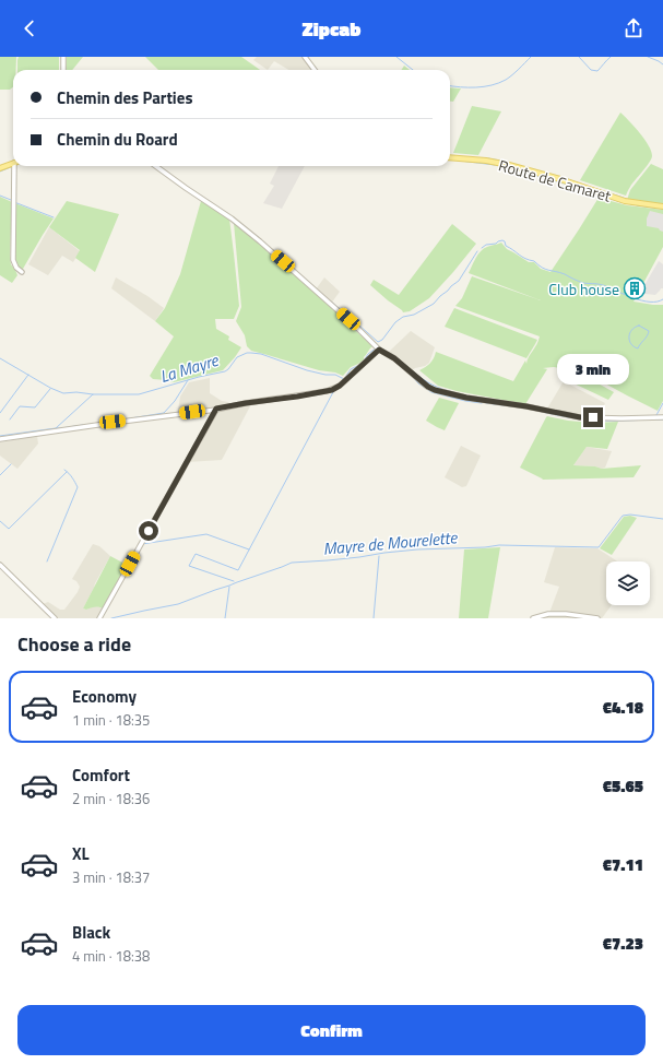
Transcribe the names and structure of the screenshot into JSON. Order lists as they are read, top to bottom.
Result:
{
  "streets": {
    "main road": ["Route de Camaret"]
  },
  "water": ["La Mayre", "Mayre de Mourelette"],
  "places": {
    "building": ["Club house"]
  },
  "page": {
    "header": "Zipcab",
    "banner": ["Chemin des Parties", "Chemin du Roard"],
    "bubble": "3 min",
    "heading": "Choose a ride",
    "list": [
      {
        "name": "Economy",
        "note": "1 min · 18:35",
        "value": "€4.18"
      },
      {
        "name": "Comfort",
        "note": "2 min · 18:36",
        "value": "€5.65"
      },
      {
        "name": "XL",
        "note": "3 min · 18:37",
        "value": "€7.11"
      },
      {
        "name": "Black",
        "note": "4 min · 18:38",
        "value": "€7.23"
      }
    ],
    "buttons": "Confirm"
  }
}
